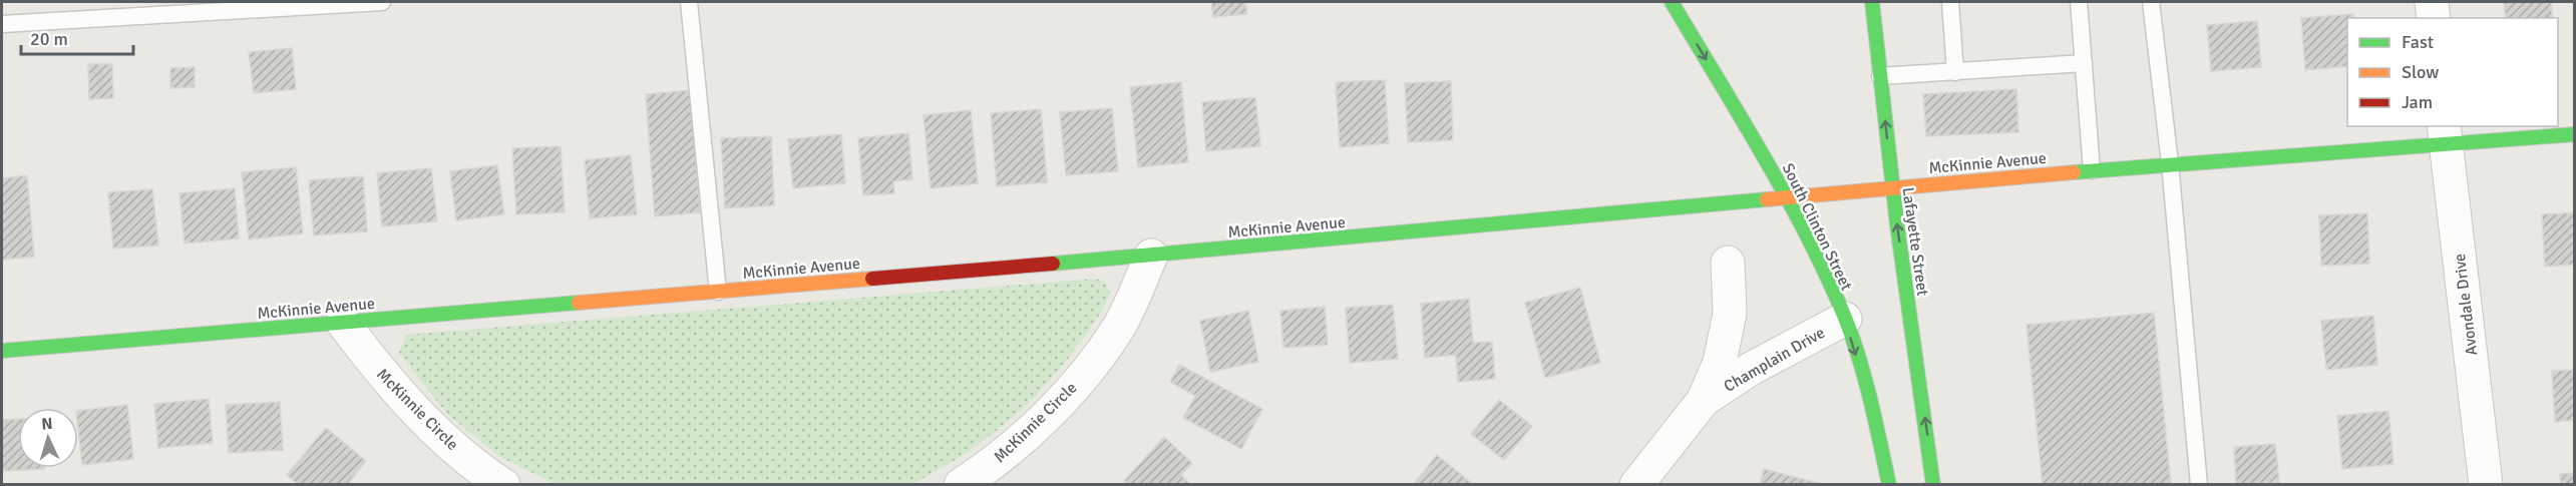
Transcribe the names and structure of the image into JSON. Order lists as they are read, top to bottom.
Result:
{
  "streets": {
    "main road": ["McKinnie Avenue", "South Clinton Street", "Lafayette Street"],
    "street": ["Avondale Drive", "Champlain Drive", "McKinnie Circle"]
  },
  "crossings": [
    ["McKinnie Avenue", "South Clinton Street"],
    ["McKinnie Avenue", "Lafayette Street"],
    ["McKinnie Avenue", "Avondale Drive"],
    ["McKinnie Avenue", "McKinnie Circle"],
    ["South Clinton Street", "Champlain Drive"]
  ],
  "one_way": ["South Clinton Street", "Lafayette Street"],
  "legend": ["Fast", "Slow", "Jam"],
  "scale_bar": "20 m",
  "north": "top"
}
